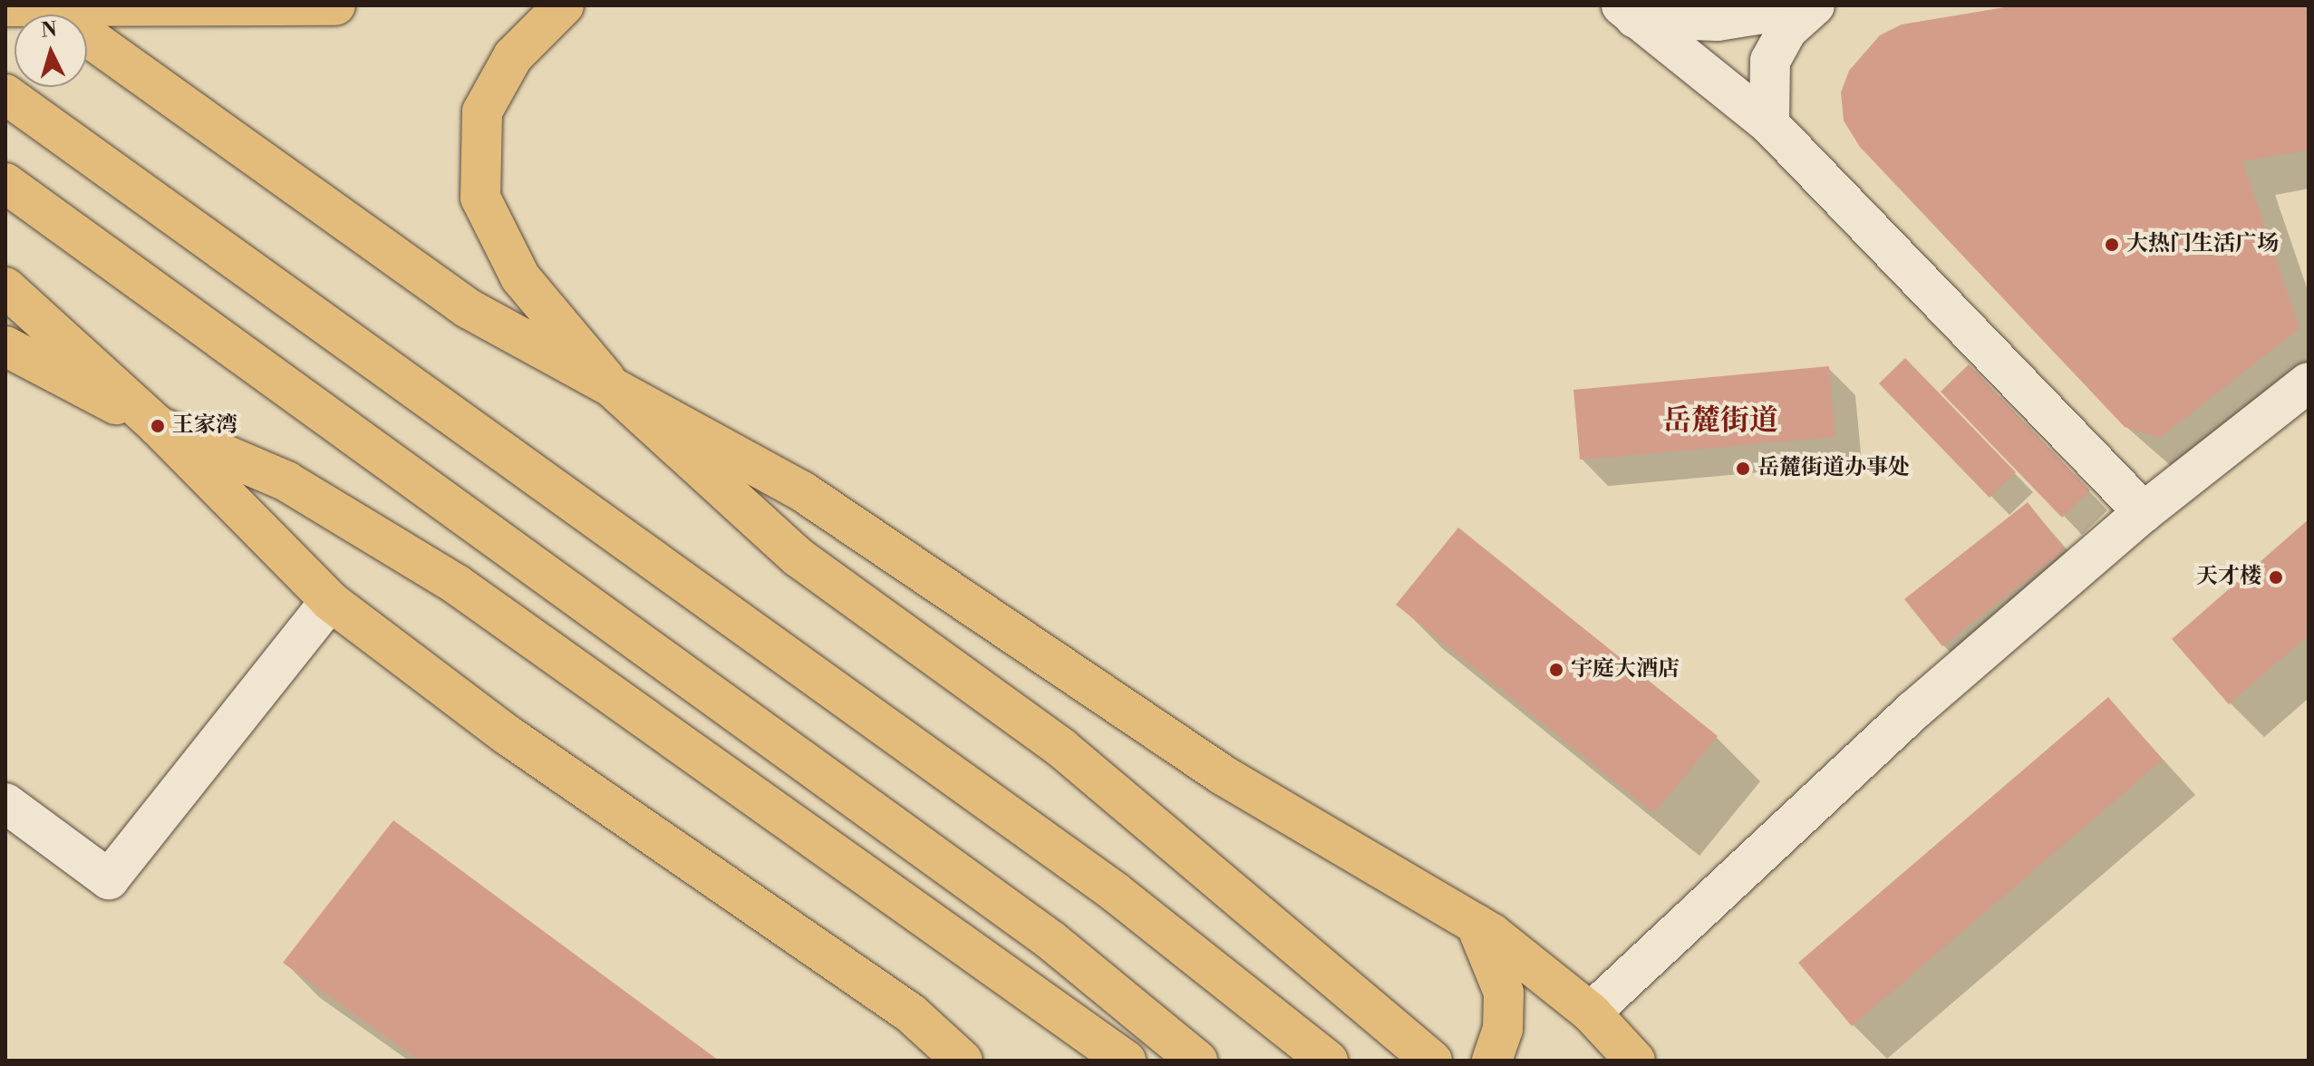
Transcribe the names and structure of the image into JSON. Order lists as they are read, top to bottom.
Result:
{
  "districts": ["岳麓街道"],
  "places": [
    "大热门生活广场",
    "王家湾",
    "岳麓街道办事处",
    "天才楼",
    "宇庭大酒店"
  ],
  "north": "top"
}
